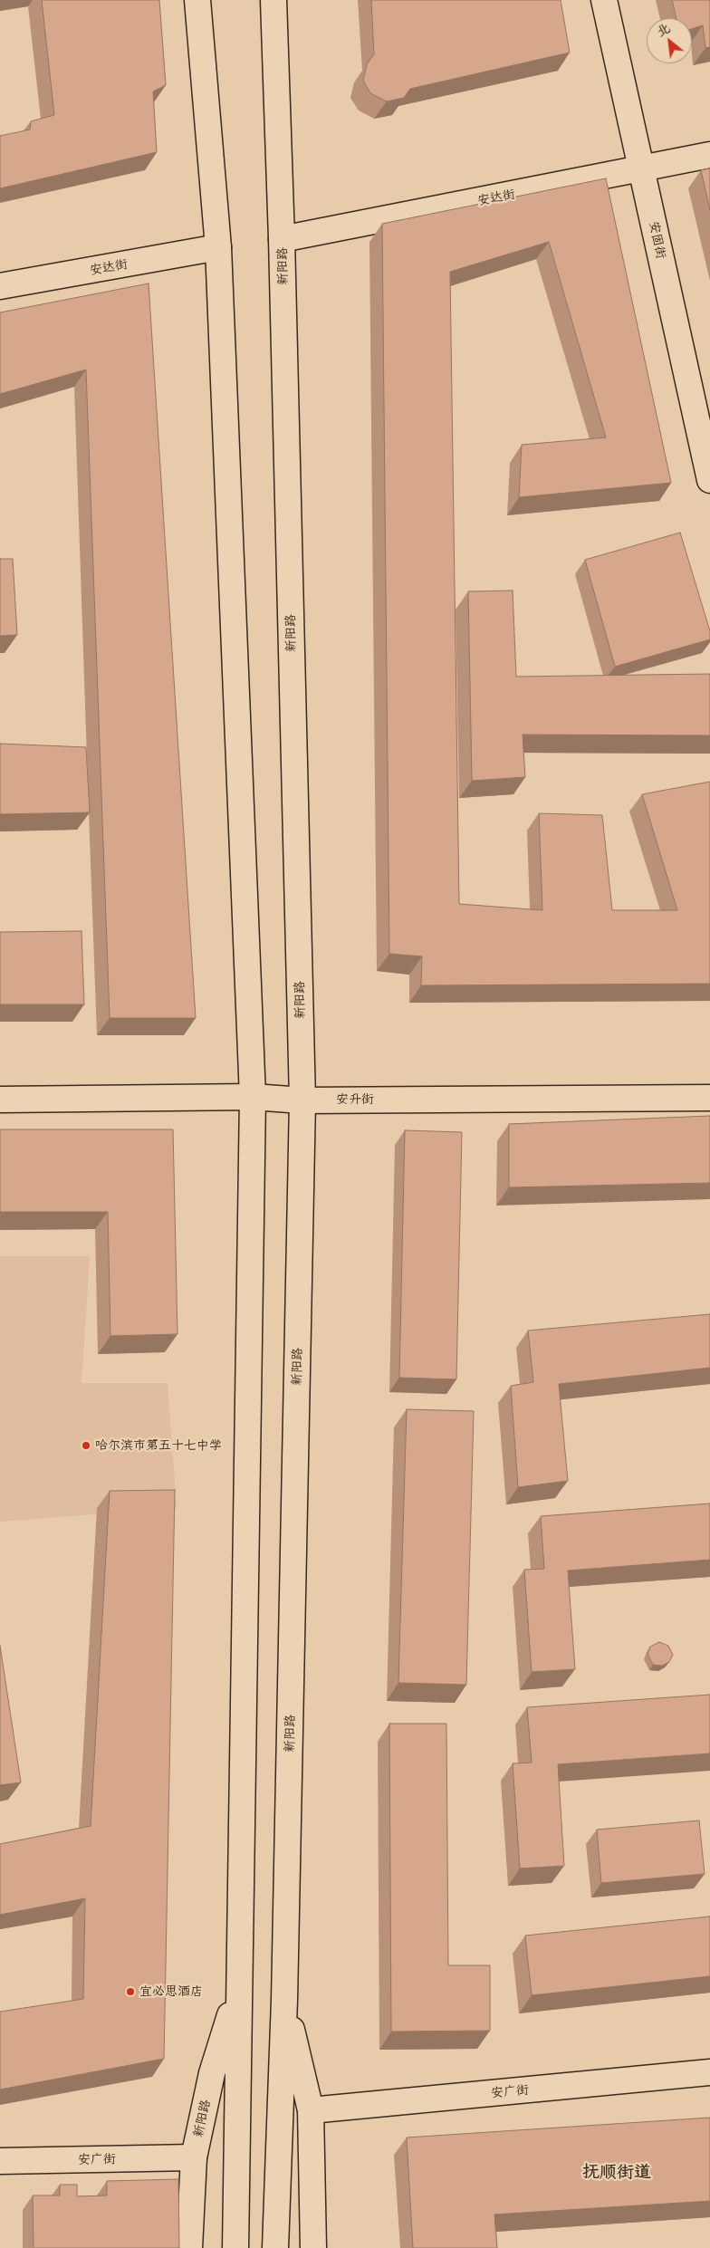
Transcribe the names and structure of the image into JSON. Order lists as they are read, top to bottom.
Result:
{
  "streets": {
    "main road": [
      "安达街",
      "安固街",
      "新阳路",
      "安升街",
      "安广街"
    ]
  },
  "crossings": [
    ["安达街", "安固街"],
    ["安达街", "新阳路"],
    ["新阳路", "安升街"],
    ["新阳路", "安广街"]
  ],
  "districts": ["抚顺街道"],
  "places": ["哈尔滨市第五十七中学", "宜必思酒店"],
  "north": "top left"
}
